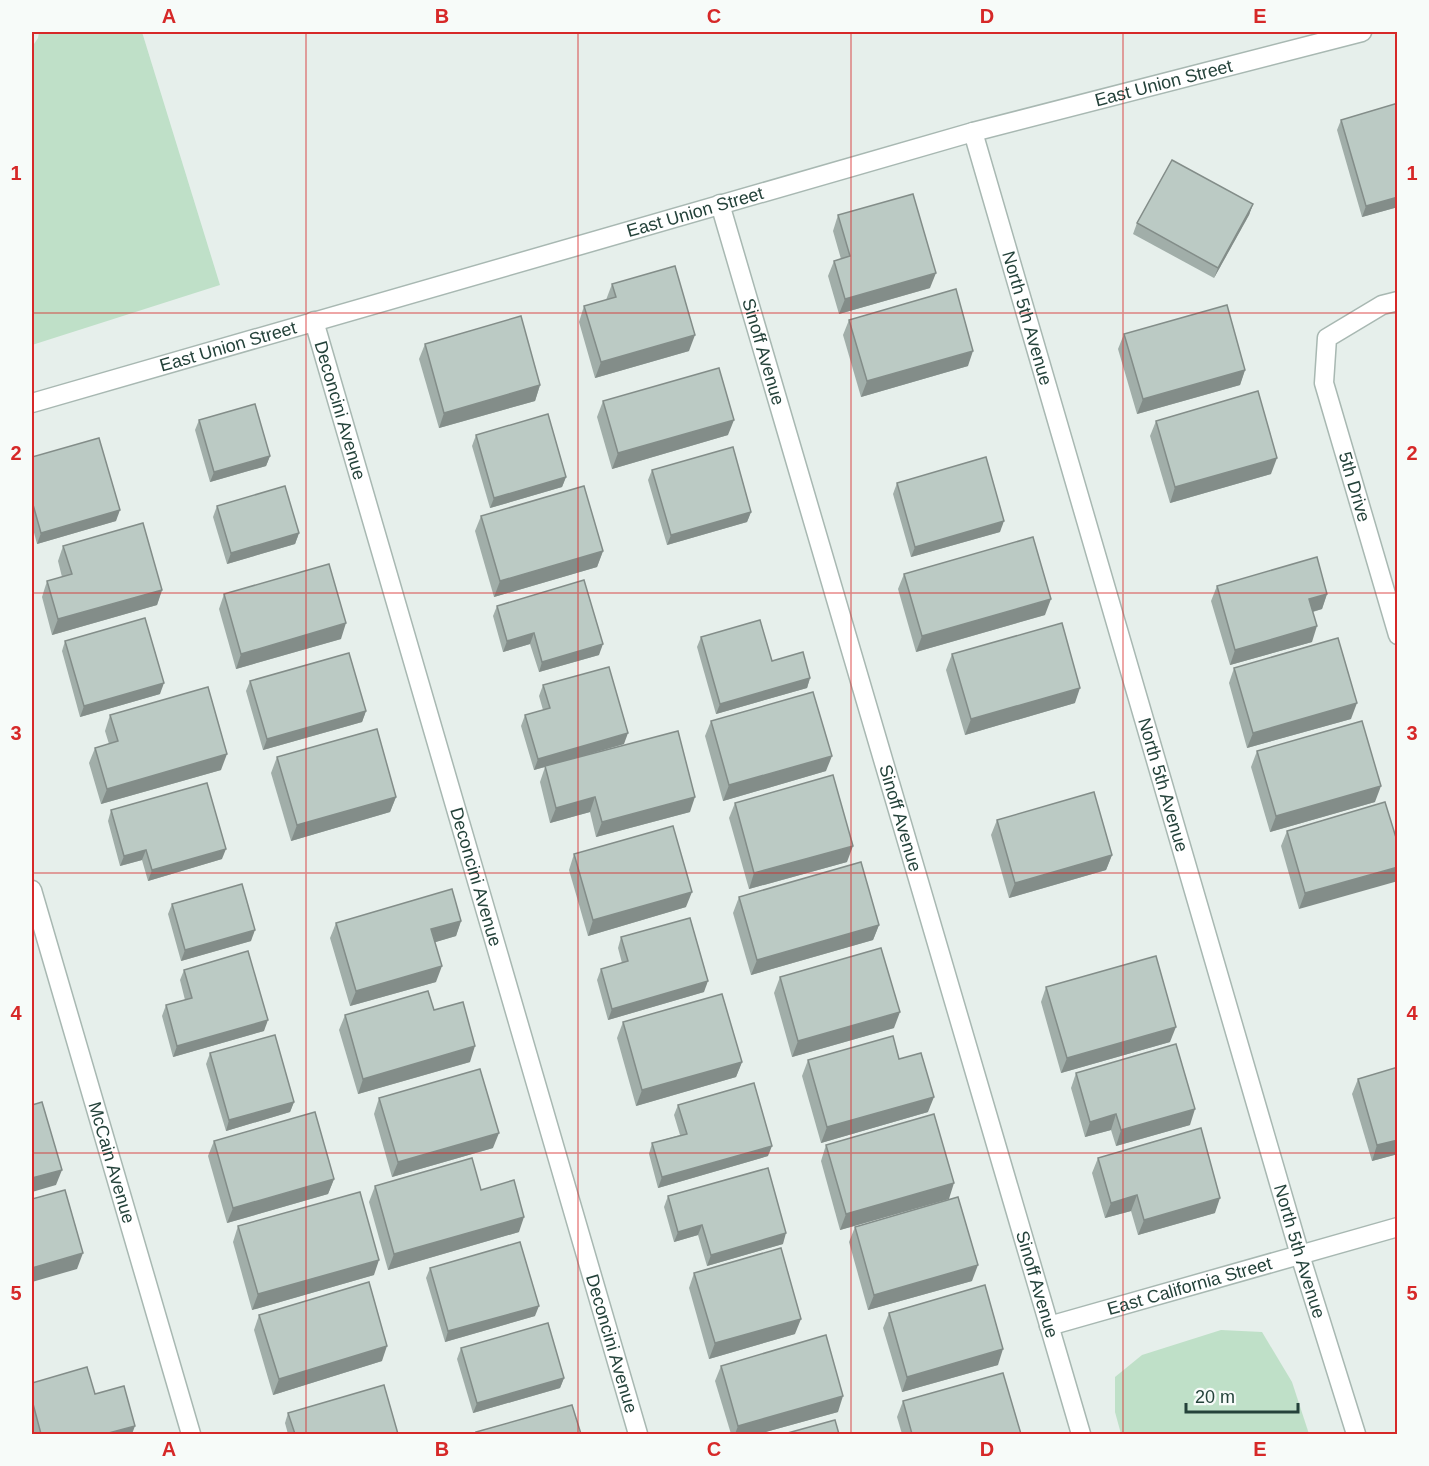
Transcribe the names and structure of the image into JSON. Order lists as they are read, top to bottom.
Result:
{
  "streets": {
    "street": [
      "East Union Street",
      "North 5th Avenue",
      "Sinoff Avenue",
      "Deconcini Avenue",
      "5th Drive",
      "McCain Avenue",
      "East California Street"
    ]
  },
  "crossings": [
    ["East Union Street", "North 5th Avenue"],
    ["East Union Street", "Sinoff Avenue"],
    ["East Union Street", "Deconcini Avenue"],
    ["North 5th Avenue", "East California Street"],
    ["Sinoff Avenue", "East California Street"]
  ],
  "scale_bar": "20 m",
  "grid": {
    "columns": [
      "A",
      "B",
      "C",
      "D",
      "E"
    ],
    "rows": [
      "1",
      "2",
      "3",
      "4",
      "5"
    ]
  }
}
